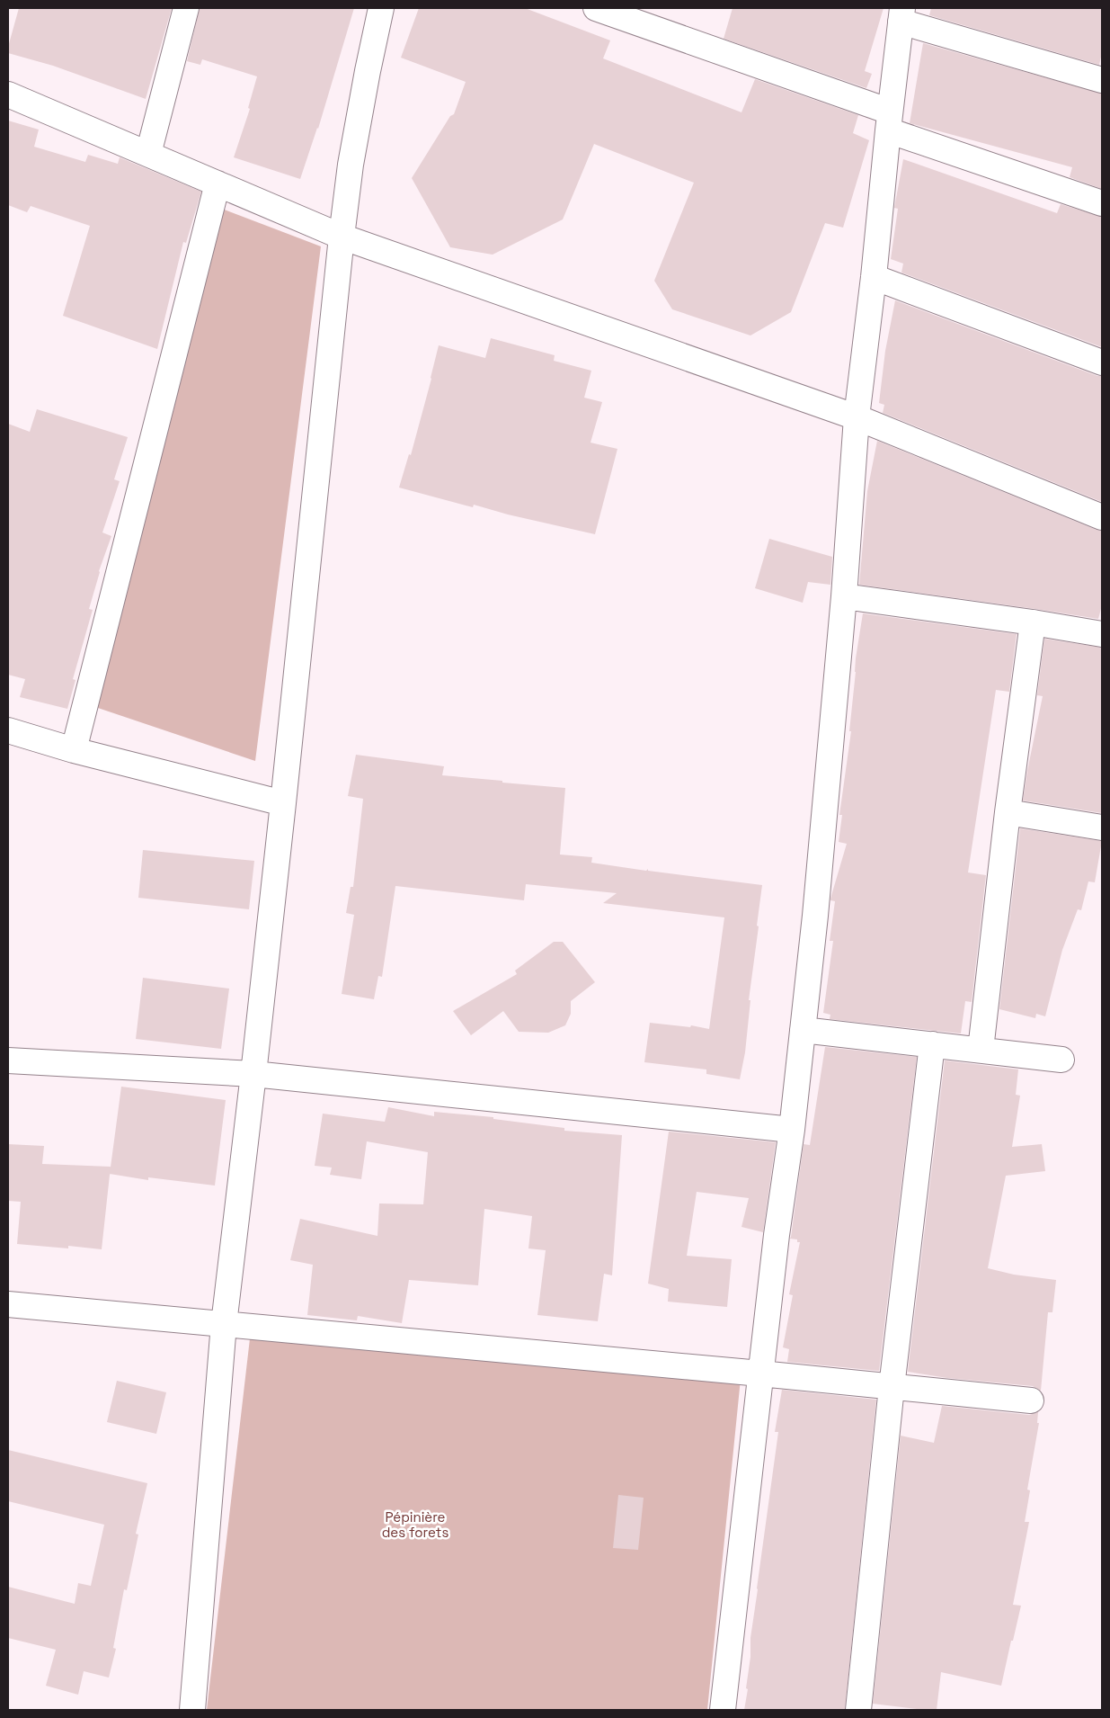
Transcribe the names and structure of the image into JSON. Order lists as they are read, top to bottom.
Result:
{
  "parks": ["Pépinière des forets"]
}
